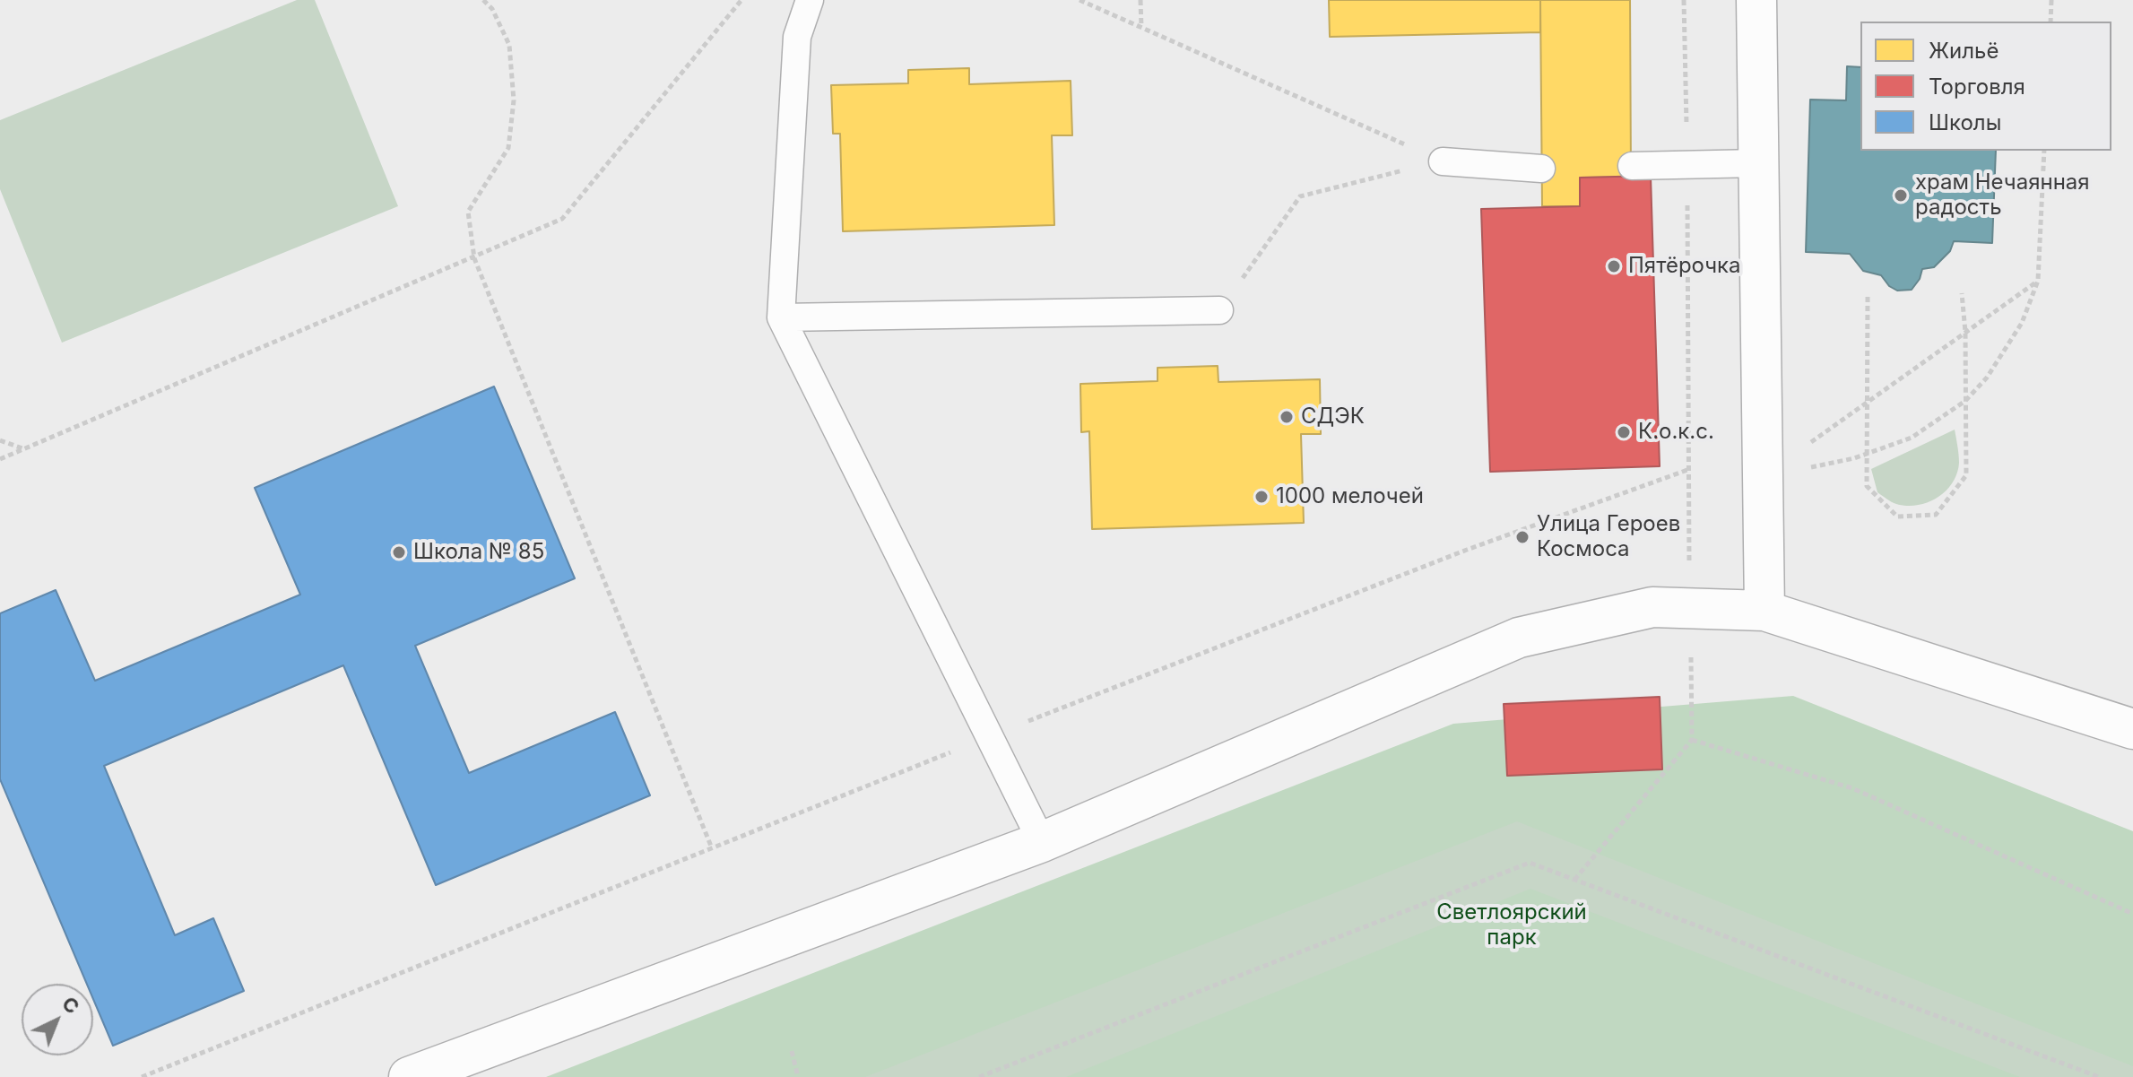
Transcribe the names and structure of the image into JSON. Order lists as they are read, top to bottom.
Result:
{
  "parks": ["Светлоярский парк"],
  "places": [
    "храм Нечаянная радость",
    "Пятёрочка",
    "СДЭК",
    "К.о.к.с.",
    "1000 мелочей",
    "Улица Героев Космоса",
    "Школа № 85"
  ],
  "legend": ["Жильё", "Торговля", "Школы"],
  "north": "top right"
}
